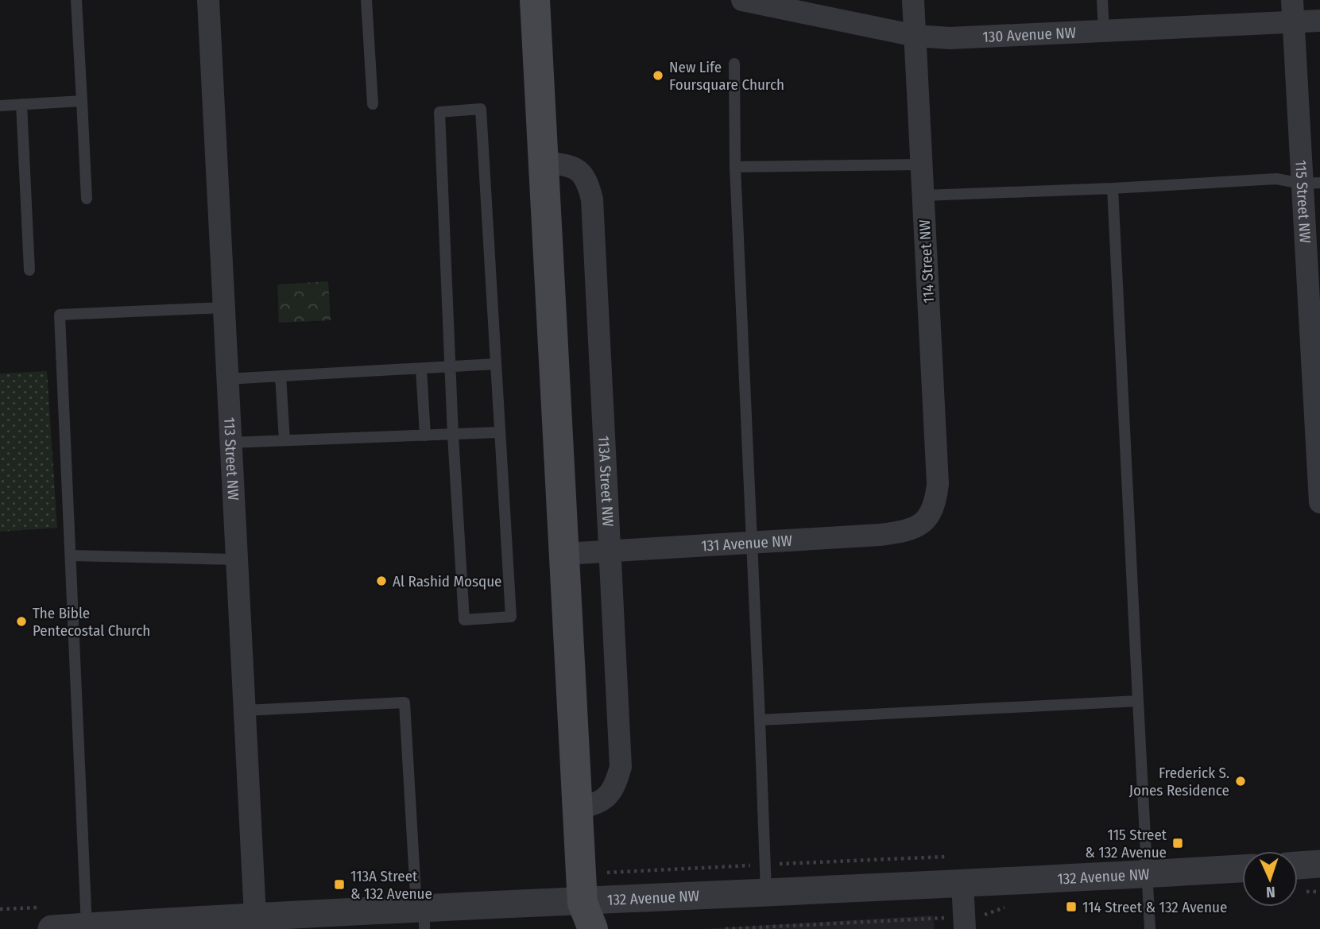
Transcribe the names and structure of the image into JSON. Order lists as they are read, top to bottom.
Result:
{
  "streets": {
    "street": [
      "130 Avenue NW",
      "115 Street NW",
      "114 Street NW",
      "113 Street NW",
      "113A Street NW",
      "131 Avenue NW",
      "132 Avenue NW"
    ]
  },
  "crossings": [
    ["130 Avenue NW", "115 Street NW"],
    ["130 Avenue NW", "114 Street NW"],
    ["114 Street NW", "131 Avenue NW"],
    ["113 Street NW", "132 Avenue NW"],
    ["113A Street NW", "131 Avenue NW"]
  ],
  "places": {
    "other": [
      "New Life Foursquare Church",
      "Al Rashid Mosque",
      "The Bible Pentecostal Church",
      "Frederick S. Jones Residence"
    ],
    "transit": ["115 Street & 132 Avenue", "113A Street & 132 Avenue", "114 Street & 132 Avenue"]
  },
  "north": "bottom"
}
